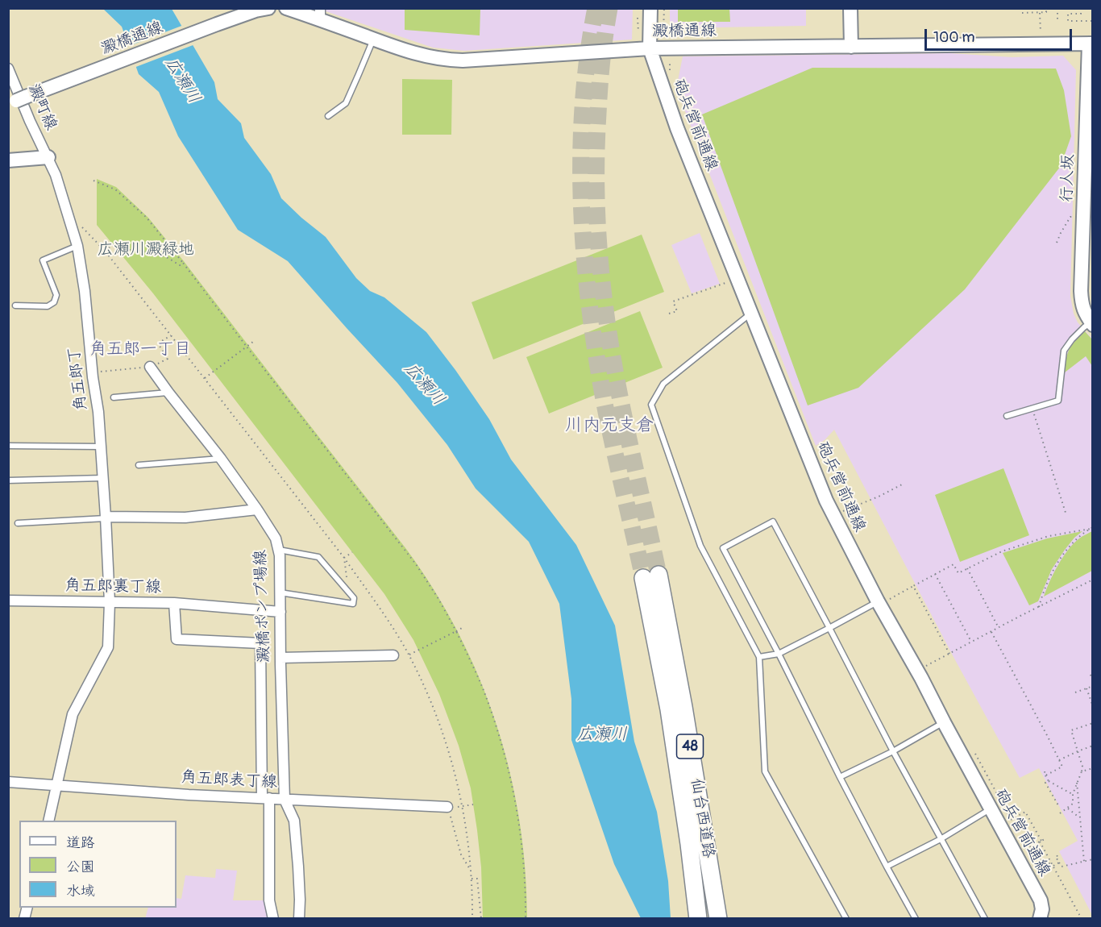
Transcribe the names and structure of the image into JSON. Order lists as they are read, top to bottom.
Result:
{
  "streets": {
    "highway": ["48", "仙台西道路"],
    "street": [
      "澱橋通線",
      "澱町線",
      "砲兵営前通線",
      "行人坂",
      "角五郎丁",
      "角五郎裏丁線",
      "澱橋ポンプ場線",
      "角五郎表丁線"
    ]
  },
  "crossings": [
    ["澱橋通線", "砲兵営前通線"],
    ["澱橋通線", "行人坂"],
    ["澱町線", "角五郎丁"],
    ["角五郎丁", "角五郎裏丁線"],
    ["角五郎丁", "角五郎表丁線"],
    ["角五郎裏丁線", "角五郎表丁線"],
    ["澱橋ポンプ場線", "角五郎表丁線"]
  ],
  "districts": ["角五郎一丁目", "川内元支倉"],
  "water": ["広瀬川"],
  "parks": ["広瀬川澱緑地"],
  "legend": ["道路", "公園", "水域"],
  "scale_bar": "100 m"
}
